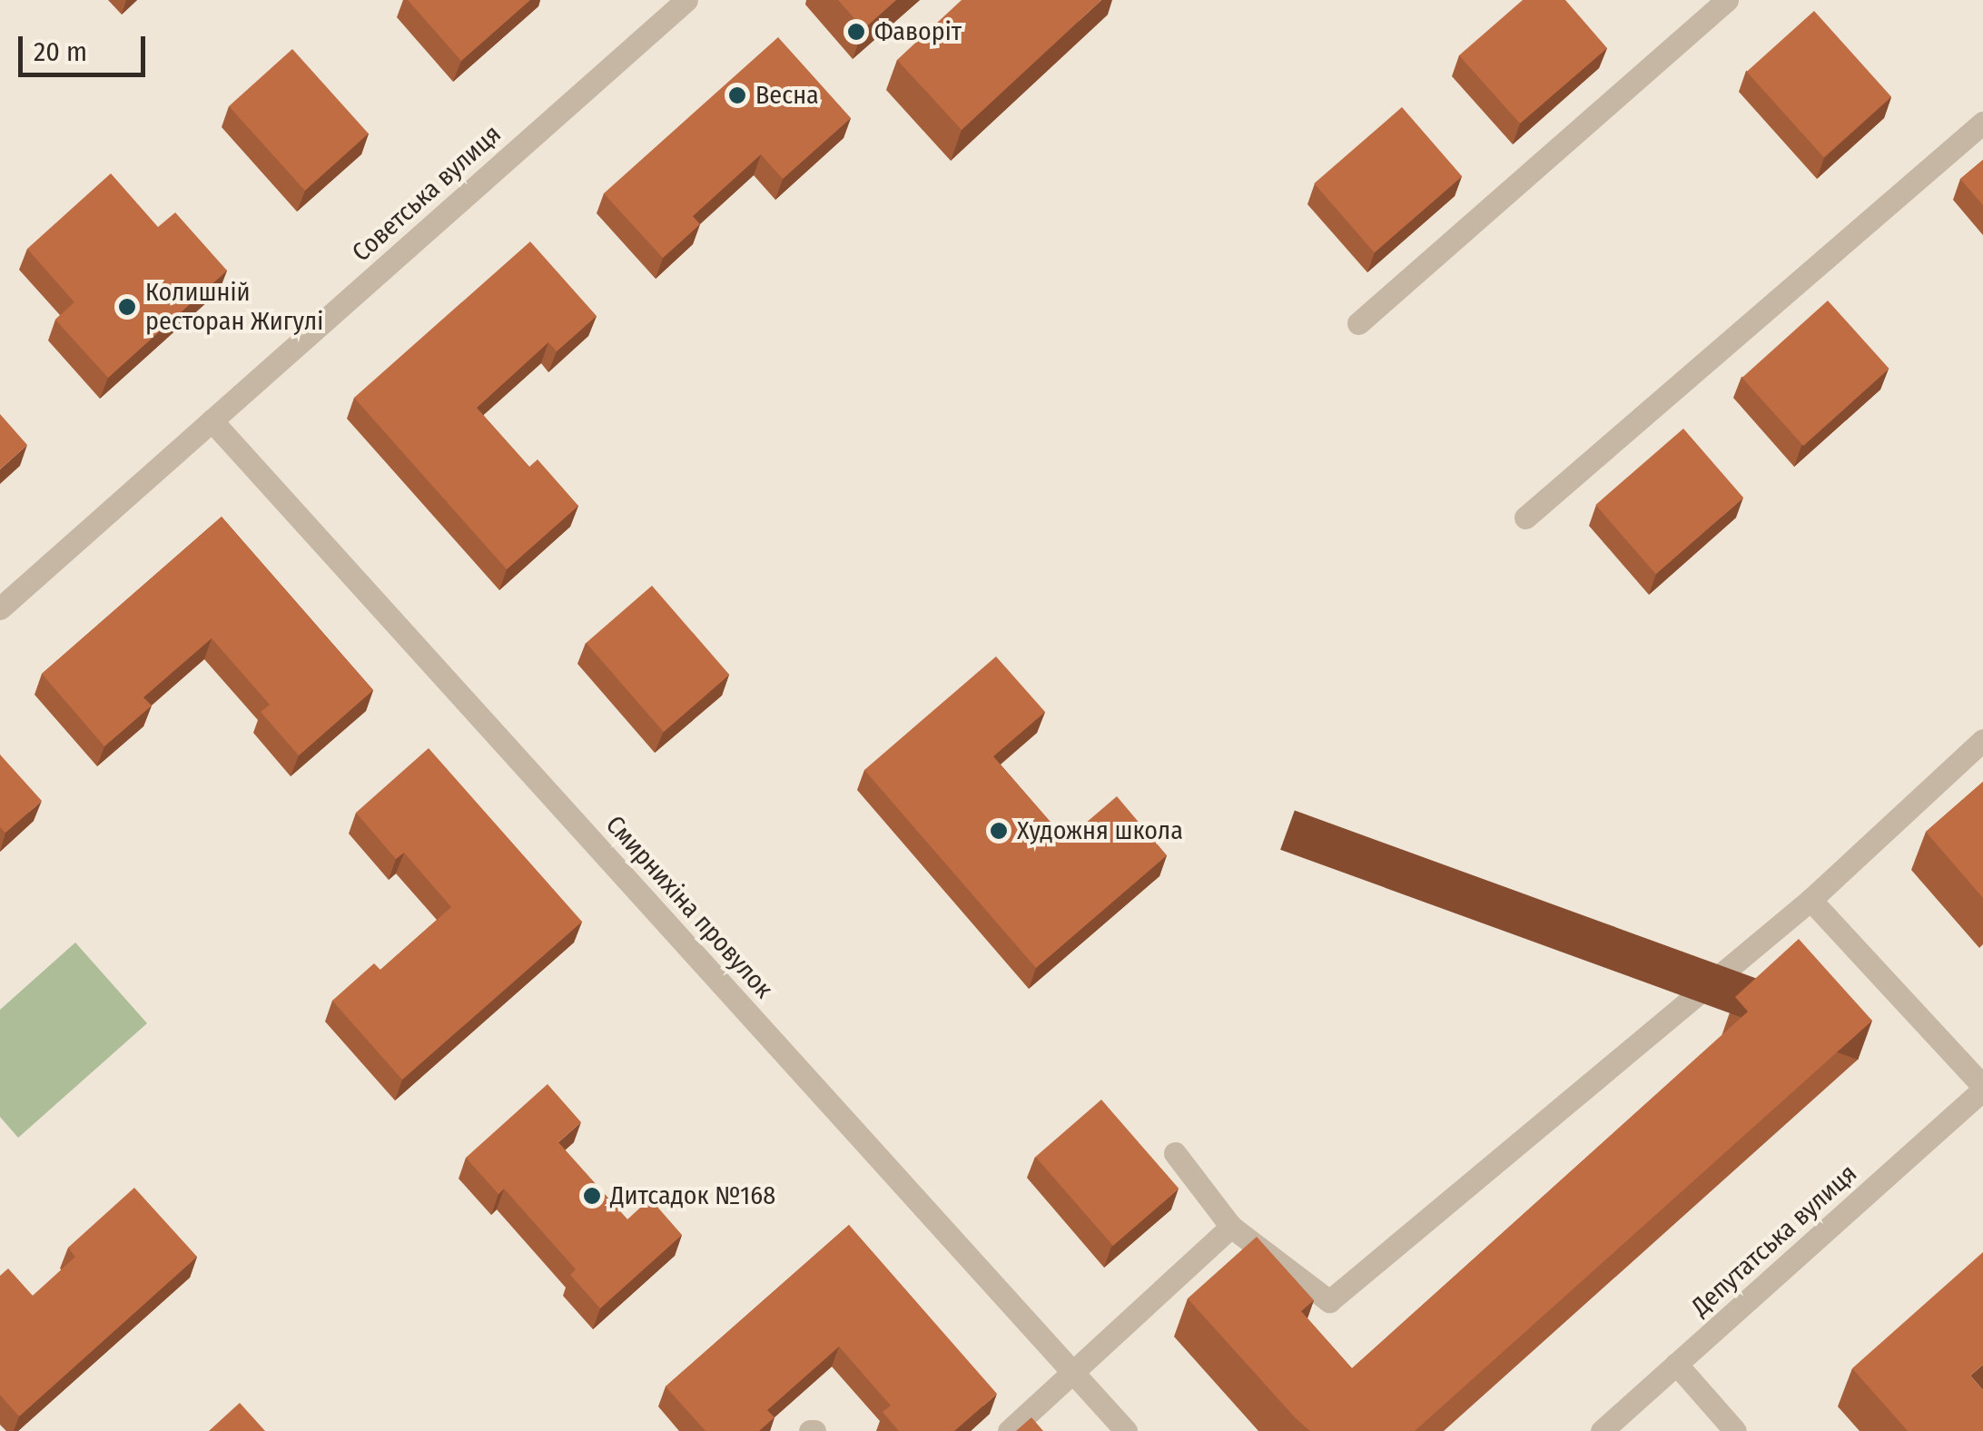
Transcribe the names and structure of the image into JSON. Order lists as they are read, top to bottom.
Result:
{
  "streets": {
    "street": ["Советська вулиця", "Смирнихіна провулок", "Депутатська вулиця"]
  },
  "crossings": [
    ["Советська вулиця", "Смирнихіна провулок"]
  ],
  "places": [
    "Фаворіт",
    "Весна",
    "Колишній ресторан Жигулі",
    "Художня школа",
    "Дитсадок №168"
  ],
  "scale_bar": "20 m"
}
